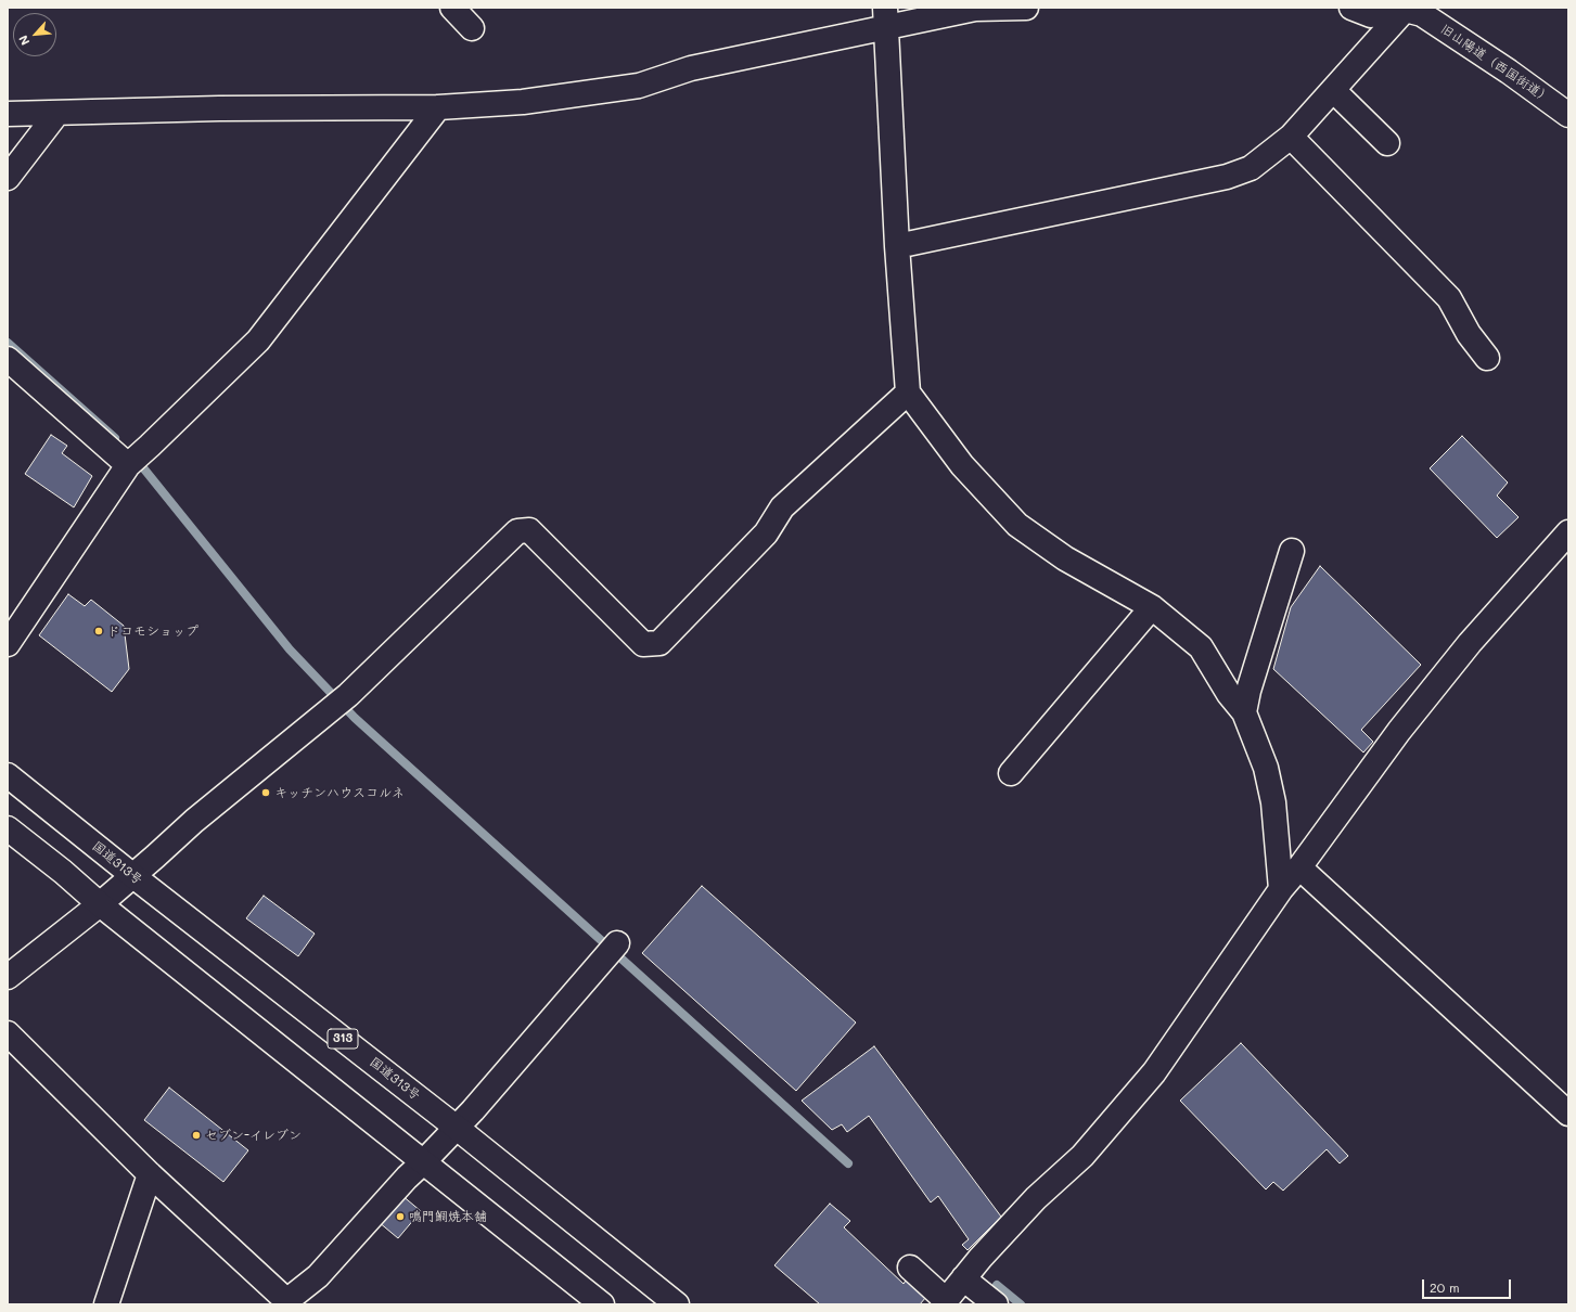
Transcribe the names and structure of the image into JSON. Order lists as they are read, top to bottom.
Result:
{
  "streets": {
    "main road": ["旧山陽道（西国街道）", "国道313号", "313"]
  },
  "places": [
    "ドコモショップ",
    "キッチンハウスコルネ",
    "セブン-イレブン",
    "鳴門鯛焼本舗"
  ],
  "scale_bar": "20 m",
  "north": "bottom left"
}
